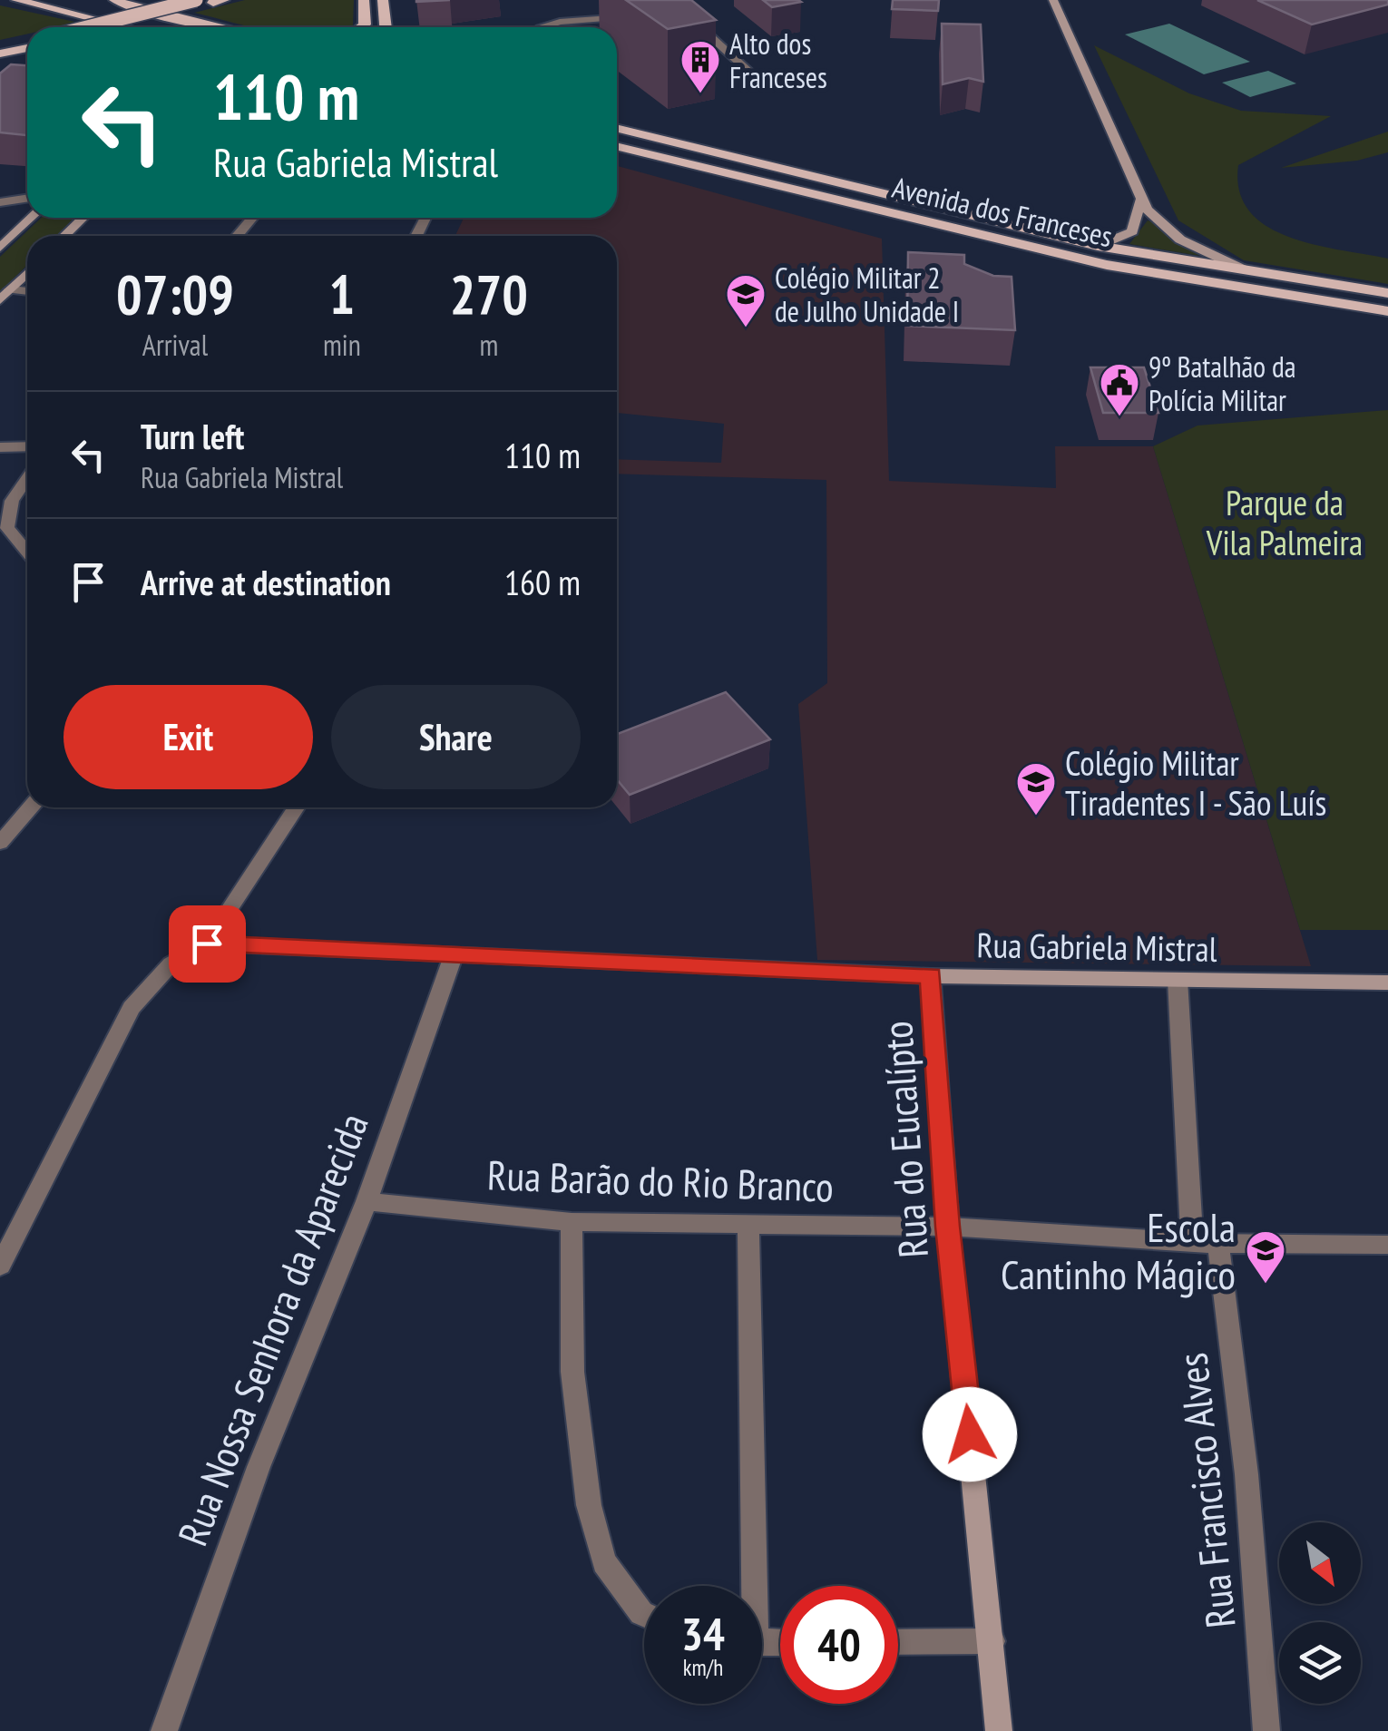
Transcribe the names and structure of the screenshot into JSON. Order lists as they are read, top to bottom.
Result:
{
  "streets": {
    "main road": ["Avenida dos Franceses"],
    "street": [
      "Rua Gabriela Mistral",
      "Rua do Eucalípto",
      "Rua Barão do Rio Branco",
      "Rua Nossa Senhora da Aparecida",
      "Rua Francisco Alves"
    ]
  },
  "crossings": [
    ["Rua Gabriela Mistral", "Rua do Eucalípto"],
    ["Rua Gabriela Mistral", "Rua Nossa Senhora da Aparecida"],
    ["Rua do Eucalípto", "Rua Barão do Rio Branco"],
    ["Rua Barão do Rio Branco", "Rua Nossa Senhora da Aparecida"],
    ["Rua Barão do Rio Branco", "Rua Francisco Alves"]
  ],
  "parks": ["Parque da Vila Palmeira"],
  "places": {
    "building": ["Alto dos Franceses"],
    "school or university": ["Colégio Militar 2 de Julho Unidade I", "Colégio Militar Tiradentes I - São Luís", "Escola Cantinho Mágico"],
    "public building": ["9º Batalhão da Polícia Militar"]
  },
  "north": "bottom right",
  "page": {
    "turn": ["110 m", "Rua Gabriela Mistral"],
    "eta": [
      "07:09",
      "Arrival",
      "1",
      "min",
      "270",
      "m"
    ],
    "list": [
      {
        "name": "Turn left",
        "note": "Rua Gabriela Mistral",
        "value": "110 m"
      },
      {
        "name": "Arrive at destination",
        "value": "160 m"
      }
    ],
    "buttons": ["Exit", "Share"],
    "speed": "34 km/h",
    "limit": "40"
  }
}
